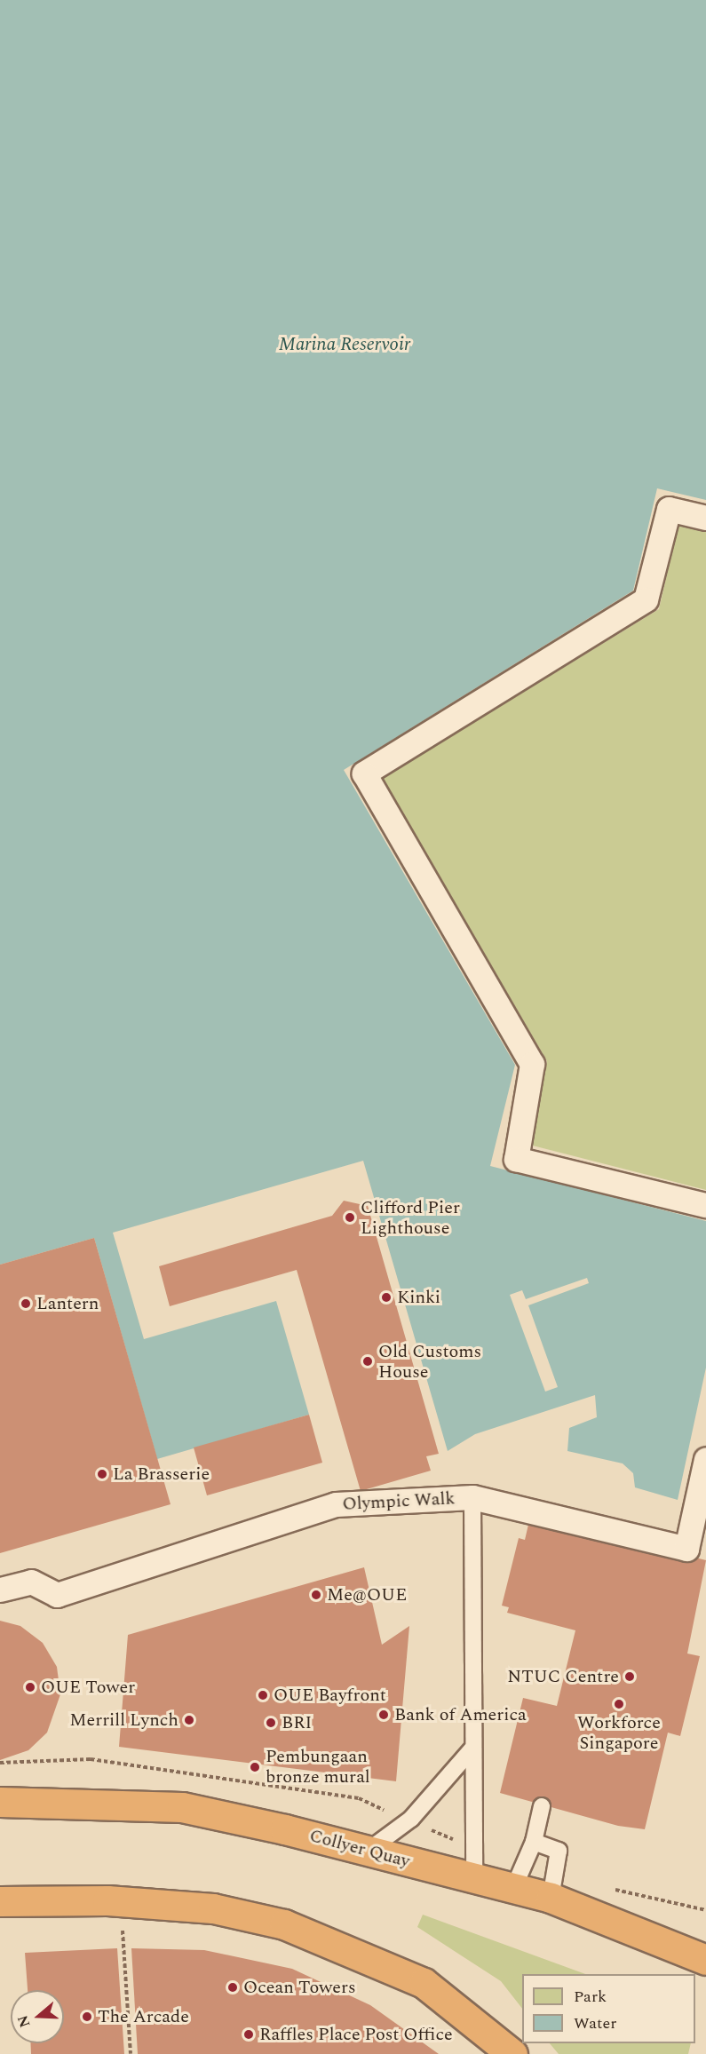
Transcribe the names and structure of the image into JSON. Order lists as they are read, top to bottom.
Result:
{
  "streets": {
    "highway": ["Collyer Quay"],
    "street": ["Olympic Walk"]
  },
  "water": ["Marina Reservoir"],
  "places": [
    "Clifford Pier Lighthouse",
    "Kinki",
    "Lantern",
    "Old Customs House",
    "La Brasserie",
    "Me@OUE",
    "NTUC Centre",
    "OUE Tower",
    "OUE Bayfront",
    "Workforce Singapore",
    "Bank of America",
    "Merrill Lynch",
    "BRI",
    "Pembungaan bronze mural",
    "Ocean Towers",
    "The Arcade",
    "Raffles Place Post Office"
  ],
  "legend": ["Park", "Water"],
  "north": "left"
}
